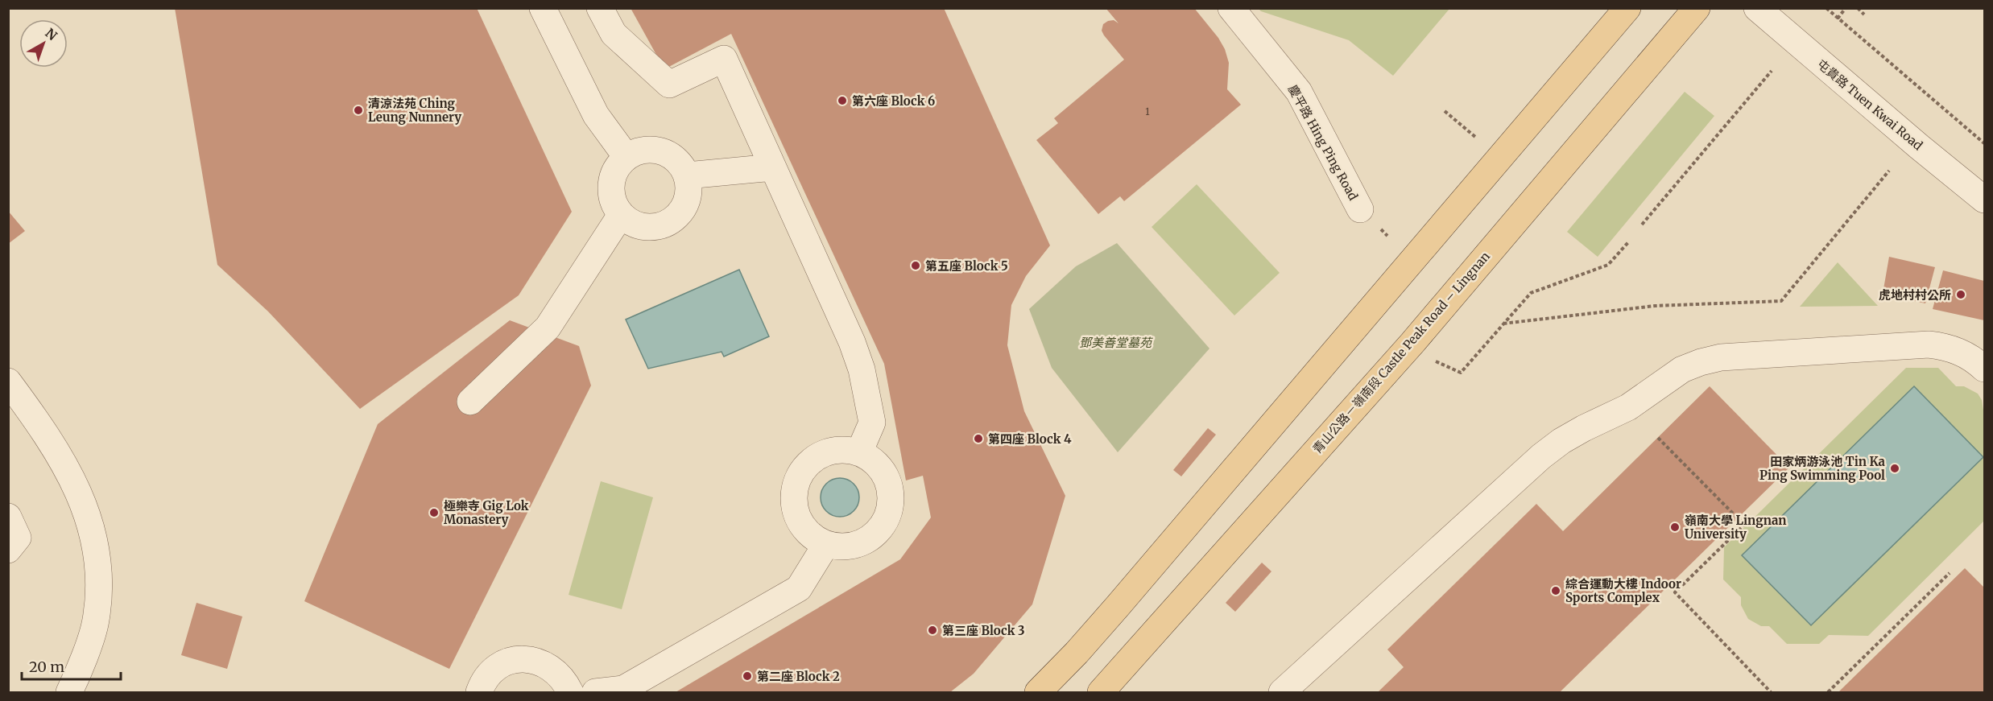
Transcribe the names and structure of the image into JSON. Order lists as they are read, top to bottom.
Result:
{
  "streets": {
    "main road": ["青山公路－嶺南段 Castle Peak Road – Lingnan"],
    "street": ["屯貴路 Tuen Kwai Road", "慶平路 Hing Ping Road"]
  },
  "parks": ["鄧美善堂墓苑"],
  "places": [
    "第六座 Block 6",
    "清涼法苑 Ching Leung Nunnery",
    "第五座 Block 5",
    "虎地村村公所",
    "第四座 Block 4",
    "田家炳游泳池 Tin Ka Ping Swimming Pool",
    "極樂寺 Gig Lok Monastery",
    "嶺南大學 Lingnan University",
    "綜合運動大樓 Indoor Sports Complex",
    "第三座 Block 3",
    "第二座 Block 2"
  ],
  "house_numbers": ["1"],
  "scale_bar": "20 m",
  "north": "top right"
}
